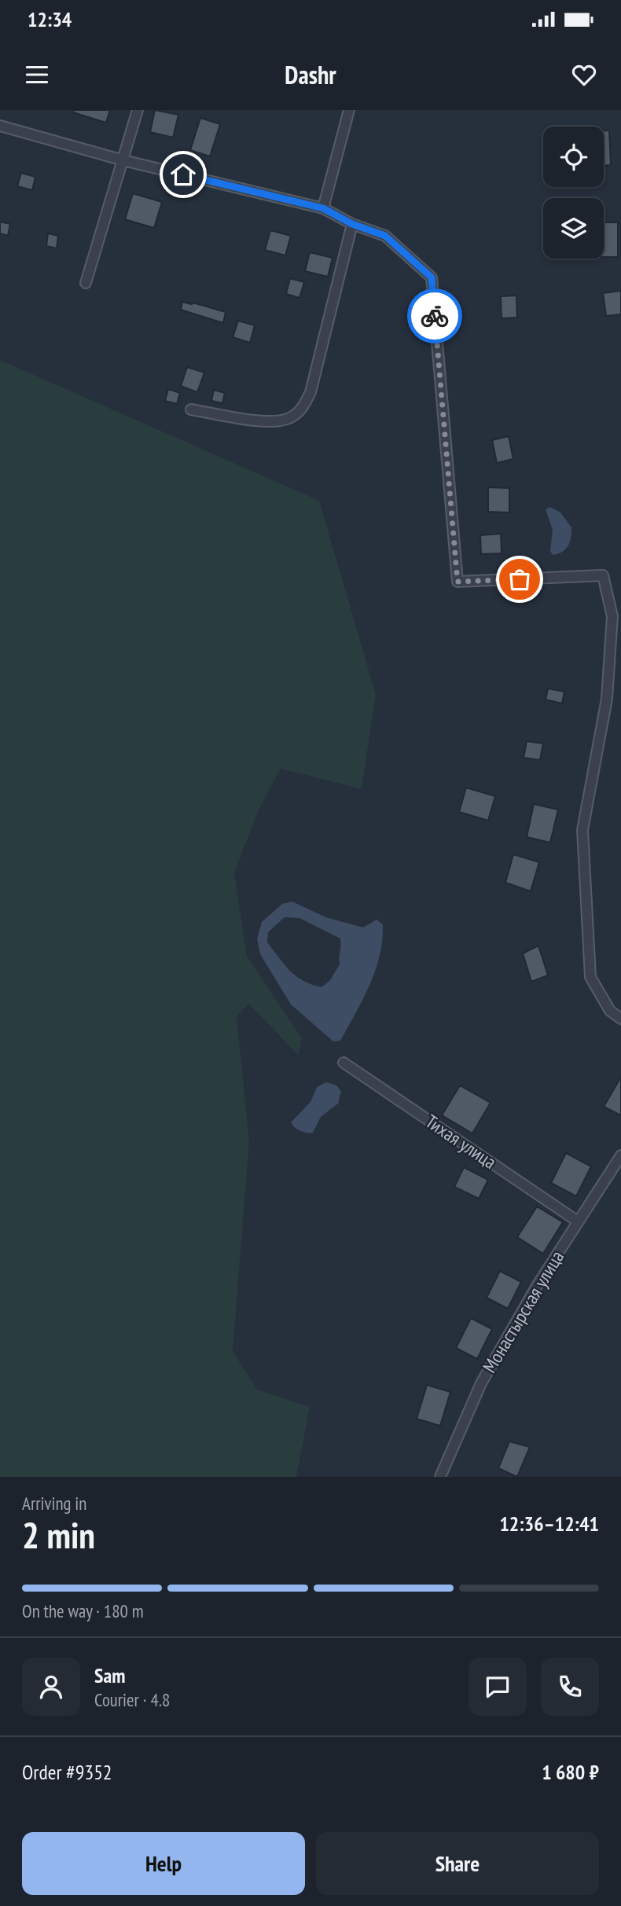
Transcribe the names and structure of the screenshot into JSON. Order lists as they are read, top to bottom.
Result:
{
  "streets": {
    "street": ["Тихая улица", "Монастырская улица"]
  },
  "crossings": [
    ["Тихая улица", "Монастырская улица"]
  ],
  "page": {
    "status": "12:34",
    "header": "Dashr",
    "heading": ["2 min", "Arriving in", "12:36–12:41"],
    "panel": [
      "Sam",
      "Courier · 4.8",
      "Order #9352",
      "1 680 ₽"
    ],
    "bar": "On the way · 180 m",
    "buttons": ["Help", "Share"]
  }
}
